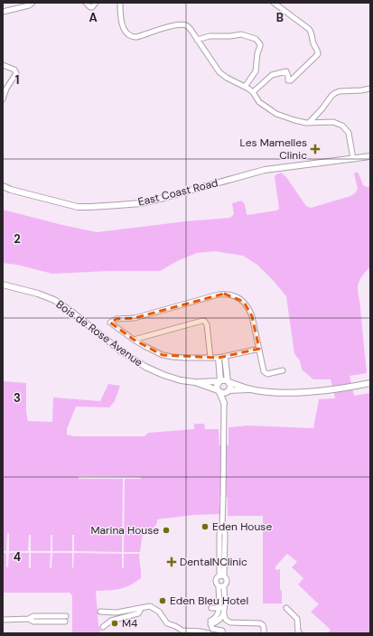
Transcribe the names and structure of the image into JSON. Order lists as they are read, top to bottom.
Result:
{
  "streets": {
    "main road": ["East Coast Road", "Bois de Rose Avenue"]
  },
  "places": {
    "health": ["Les Mamelles Clinic", "DentalNClinic"],
    "other": [
      "Eden House",
      "Marina House",
      "Eden Bleu Hotel",
      "M4"
    ]
  },
  "grid": {
    "columns": ["A", "B"],
    "rows": [
      "1",
      "2",
      "3",
      "4"
    ]
  }
}
